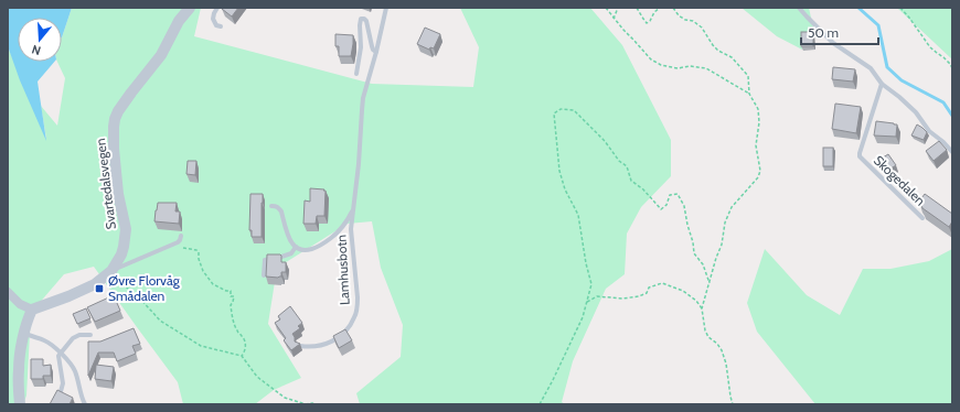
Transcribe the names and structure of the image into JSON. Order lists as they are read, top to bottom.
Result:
{
  "streets": {
    "street": ["Svartedalsvegen"],
    "lane": ["Skogedalen", "Lamhusbotn"]
  },
  "places": {
    "transit": ["Øvre Florvåg Smådalen"]
  },
  "scale_bar": "50 m",
  "north": "bottom"
}
